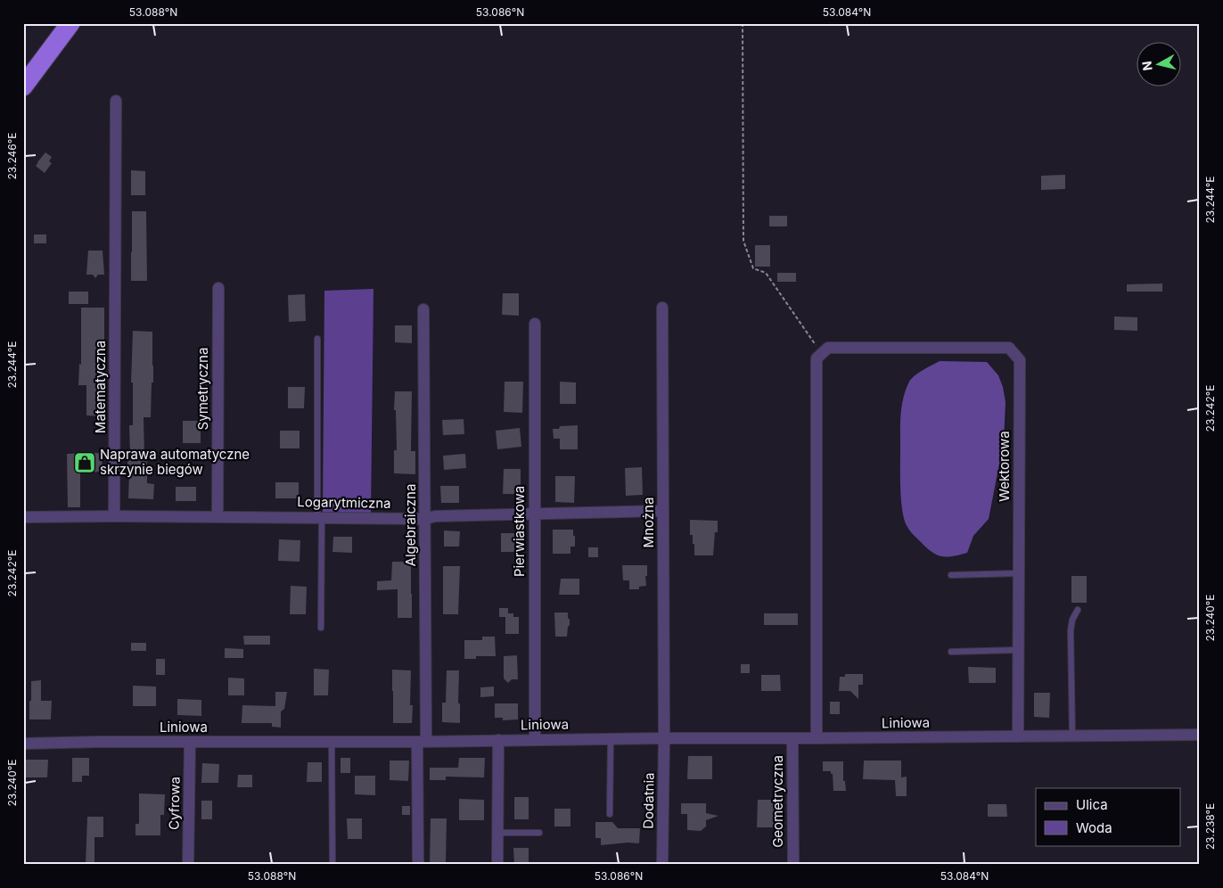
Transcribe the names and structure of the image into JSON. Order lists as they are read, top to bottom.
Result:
{
  "streets": {
    "street": [
      "Matematyczna",
      "Symetryczna",
      "Wektorowa",
      "Logarytmiczna",
      "Mnożna",
      "Algebraiczna",
      "Pierwiastkowa",
      "Liniowa",
      "Dodatnia",
      "Geometryczna",
      "Cyfrowa"
    ]
  },
  "crossings": [
    ["Matematyczna", "Logarytmiczna"],
    ["Symetryczna", "Logarytmiczna"],
    ["Wektorowa", "Liniowa"],
    ["Logarytmiczna", "Mnożna"],
    ["Logarytmiczna", "Algebraiczna"],
    ["Logarytmiczna", "Pierwiastkowa"],
    ["Mnożna", "Liniowa"],
    ["Mnożna", "Dodatnia"],
    ["Algebraiczna", "Liniowa"],
    ["Pierwiastkowa", "Liniowa"],
    ["Liniowa", "Dodatnia"],
    ["Liniowa", "Geometryczna"],
    ["Liniowa", "Cyfrowa"]
  ],
  "places": {
    "shop": ["Naprawa automatyczne skrzynie biegów"]
  },
  "legend": ["Ulica", "Woda"],
  "north": "left",
  "coordinates": [
    "53.088°N",
    "53.086°N",
    "53.084°N",
    "23.246°E",
    "23.244°E",
    "23.242°E",
    "23.240°E",
    "23.238°E"
  ]
}
